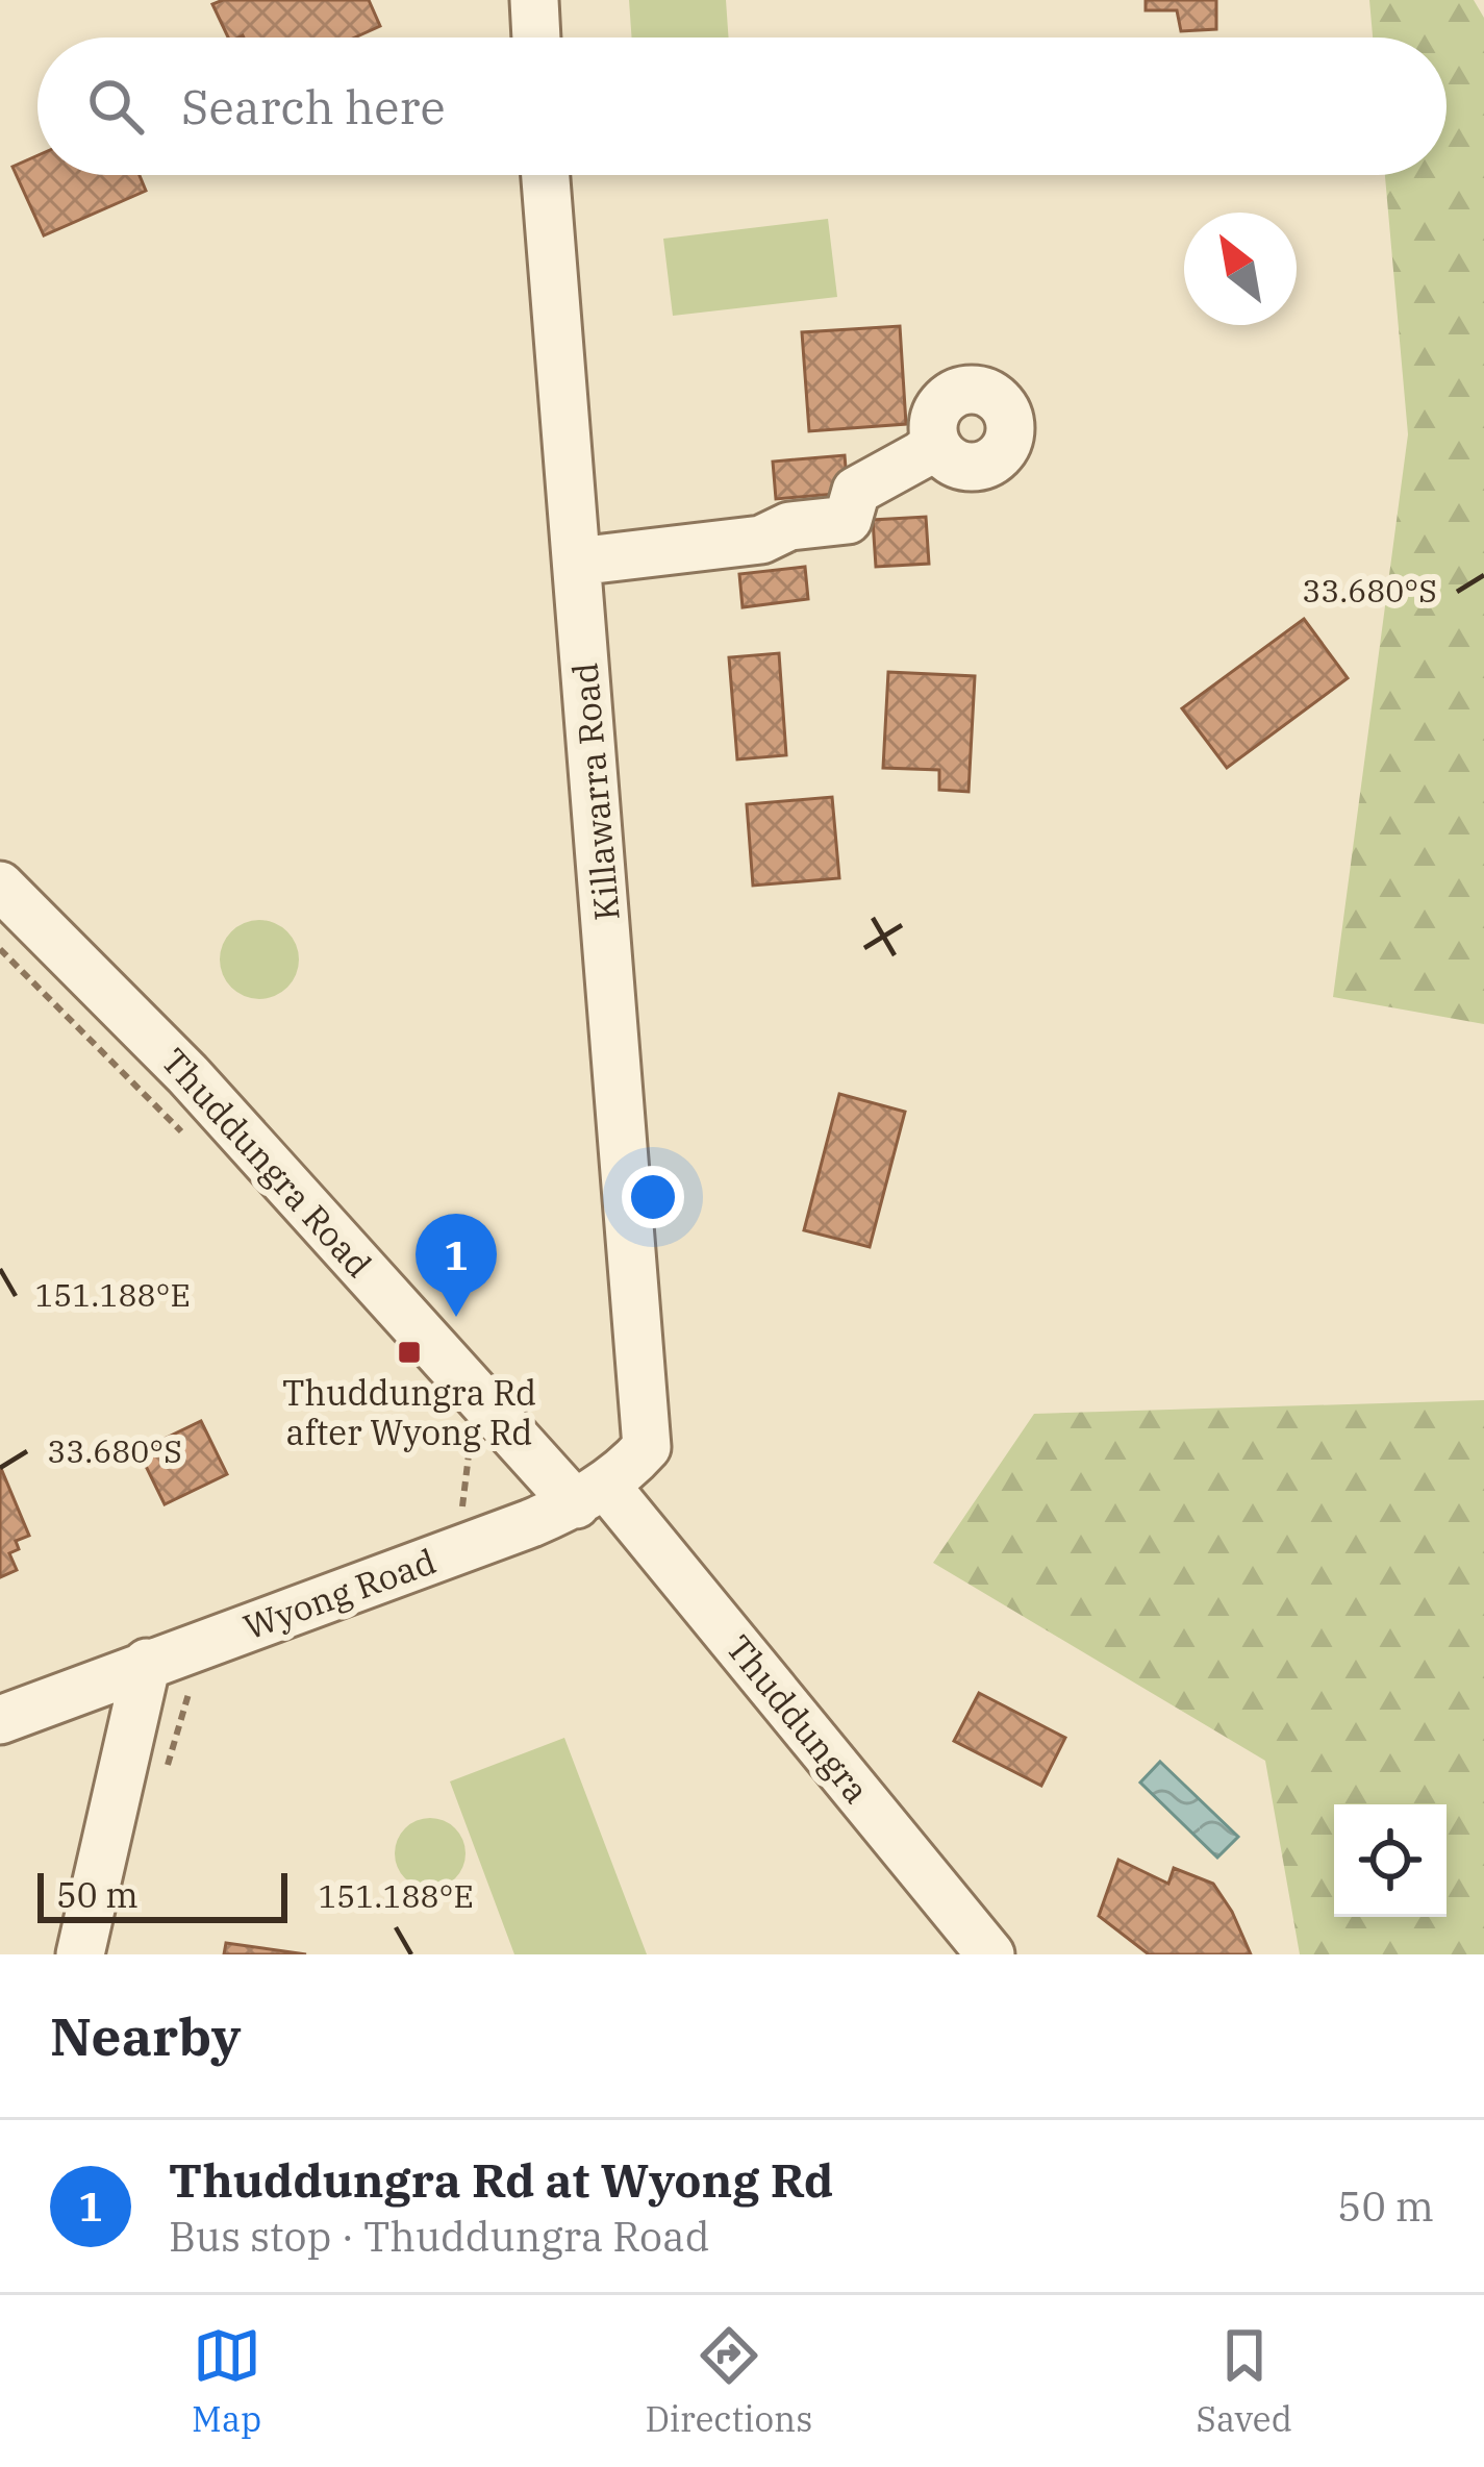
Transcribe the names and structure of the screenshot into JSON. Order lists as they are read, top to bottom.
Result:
{
  "streets": {
    "street": [
      "Killawarra Road",
      "Thuddungra Road",
      "Wyong Road",
      "Thuddungra"
    ]
  },
  "crossings": [
    ["Killawarra Road", "Wyong Road"],
    ["Thuddungra Road", "Wyong Road"],
    ["Thuddungra Road", "Thuddungra"],
    ["Wyong Road", "Thuddungra"]
  ],
  "places": {
    "transit": ["Thuddungra Rd after Wyong Rd"]
  },
  "scale_bar": "50 m",
  "north": "top left",
  "page": {
    "search": "Search here",
    "pins": "1",
    "scale": "50 m",
    "heading": "Nearby",
    "list": [
      {
        "mark": "1",
        "name": "Thuddungra Rd at Wyong Rd",
        "note": "Bus stop · Thuddungra Road",
        "value": "50 m"
      }
    ],
    "nav": ["Map", "Directions", "Saved"]
  },
  "coordinates": ["33.680°S", "151.188°E"]
}
